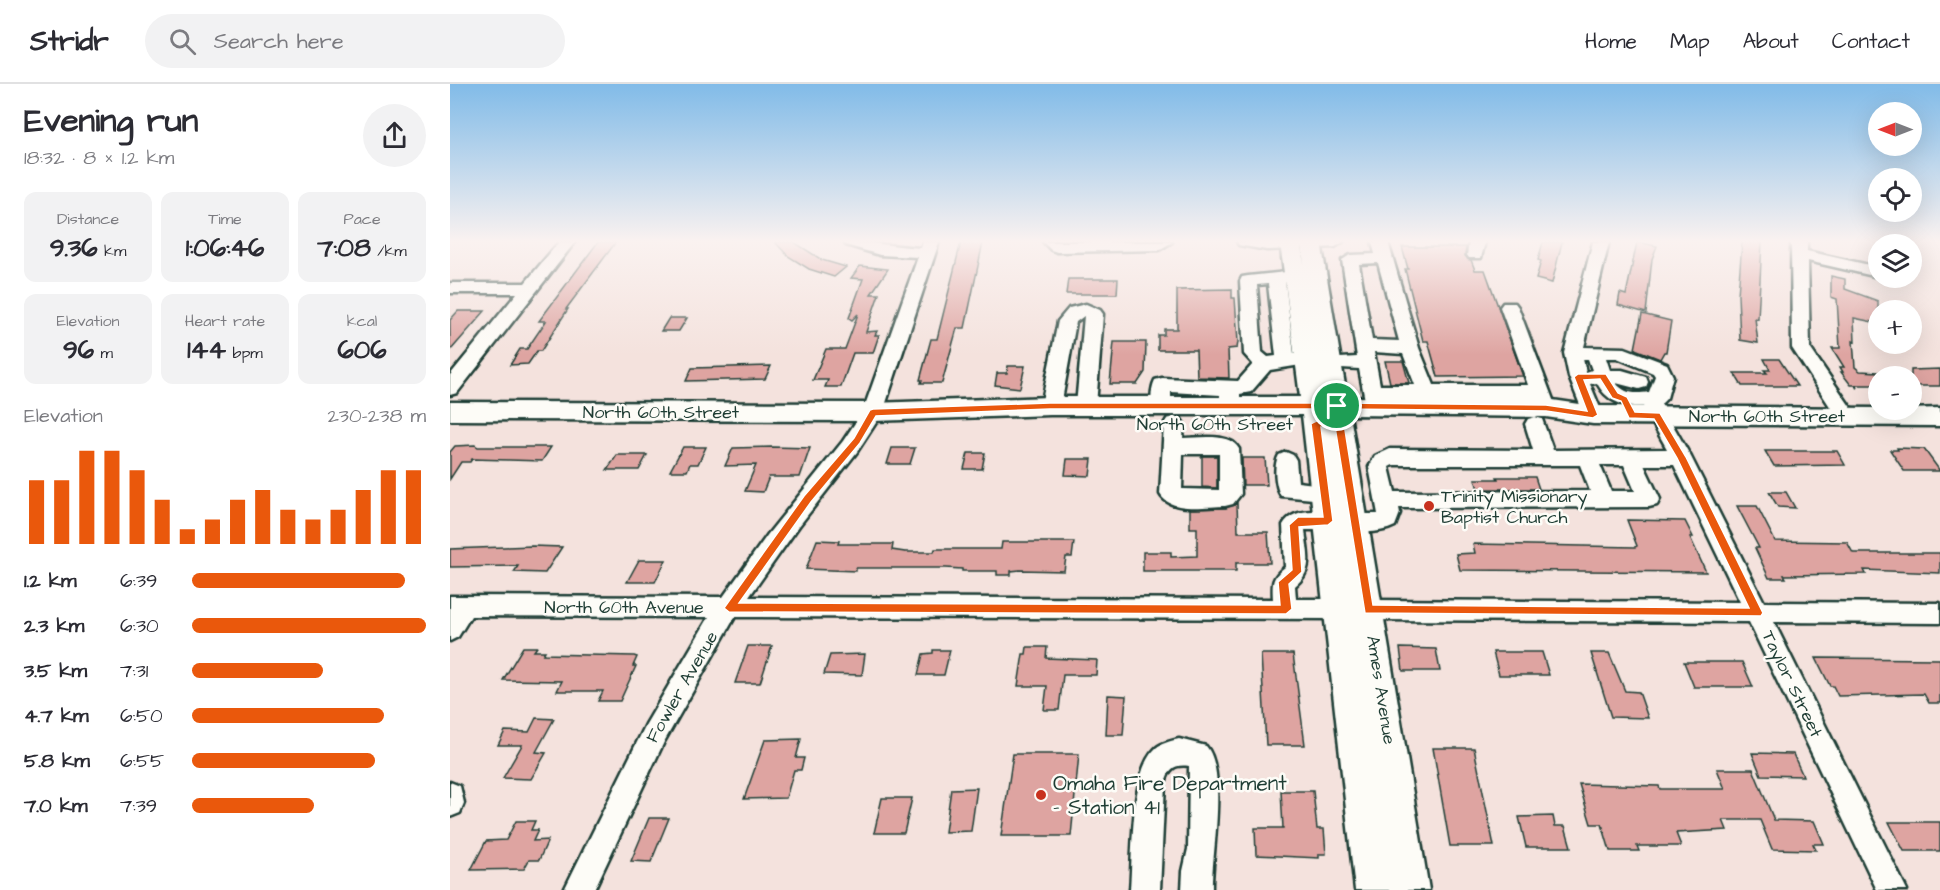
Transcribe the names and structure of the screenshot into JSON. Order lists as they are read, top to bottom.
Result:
{
  "streets": {
    "main road": ["North 60th Street", "Ames Avenue"],
    "street": ["North 60th Avenue", "Taylor Street", "Fowler Avenue"]
  },
  "crossings": [
    ["North 60th Street", "Taylor Street"],
    ["North 60th Street", "Fowler Avenue"],
    ["North 60th Street", "Ames Avenue"],
    ["North 60th Avenue", "Fowler Avenue"],
    ["North 60th Avenue", "Ames Avenue"]
  ],
  "places": ["Trinity Missionary Baptist Church", "Omaha Fire Department - Station 41"],
  "north": "left",
  "page": {
    "header": "Stridr",
    "search": "Search here",
    "nav": [
      "Home",
      "Map",
      "About",
      "Contact"
    ],
    "heading": ["Evening run", "18:32 · 8 × 1.2 km"],
    "map_buttons": ["+", "−"],
    "stats": [
      ["Distance", "9.36 km"],
      ["Time", "1:06:46"],
      ["Pace", "7:08 /km"],
      ["Elevation", "96 m"],
      ["Heart rate", "144 bpm"],
      ["kcal", "606"]
    ],
    "chart": ["Elevation", "230–238 m"],
    "list": [
      {
        "name": "1.2 km",
        "note": "6:39"
      },
      {
        "name": "2.3 km",
        "note": "6:30"
      },
      {
        "name": "3.5 km",
        "note": "7:31"
      },
      {
        "name": "4.7 km",
        "note": "6:50"
      },
      {
        "name": "5.8 km",
        "note": "6:55"
      },
      {
        "name": "7.0 km",
        "note": "7:39"
      }
    ]
  }
}
